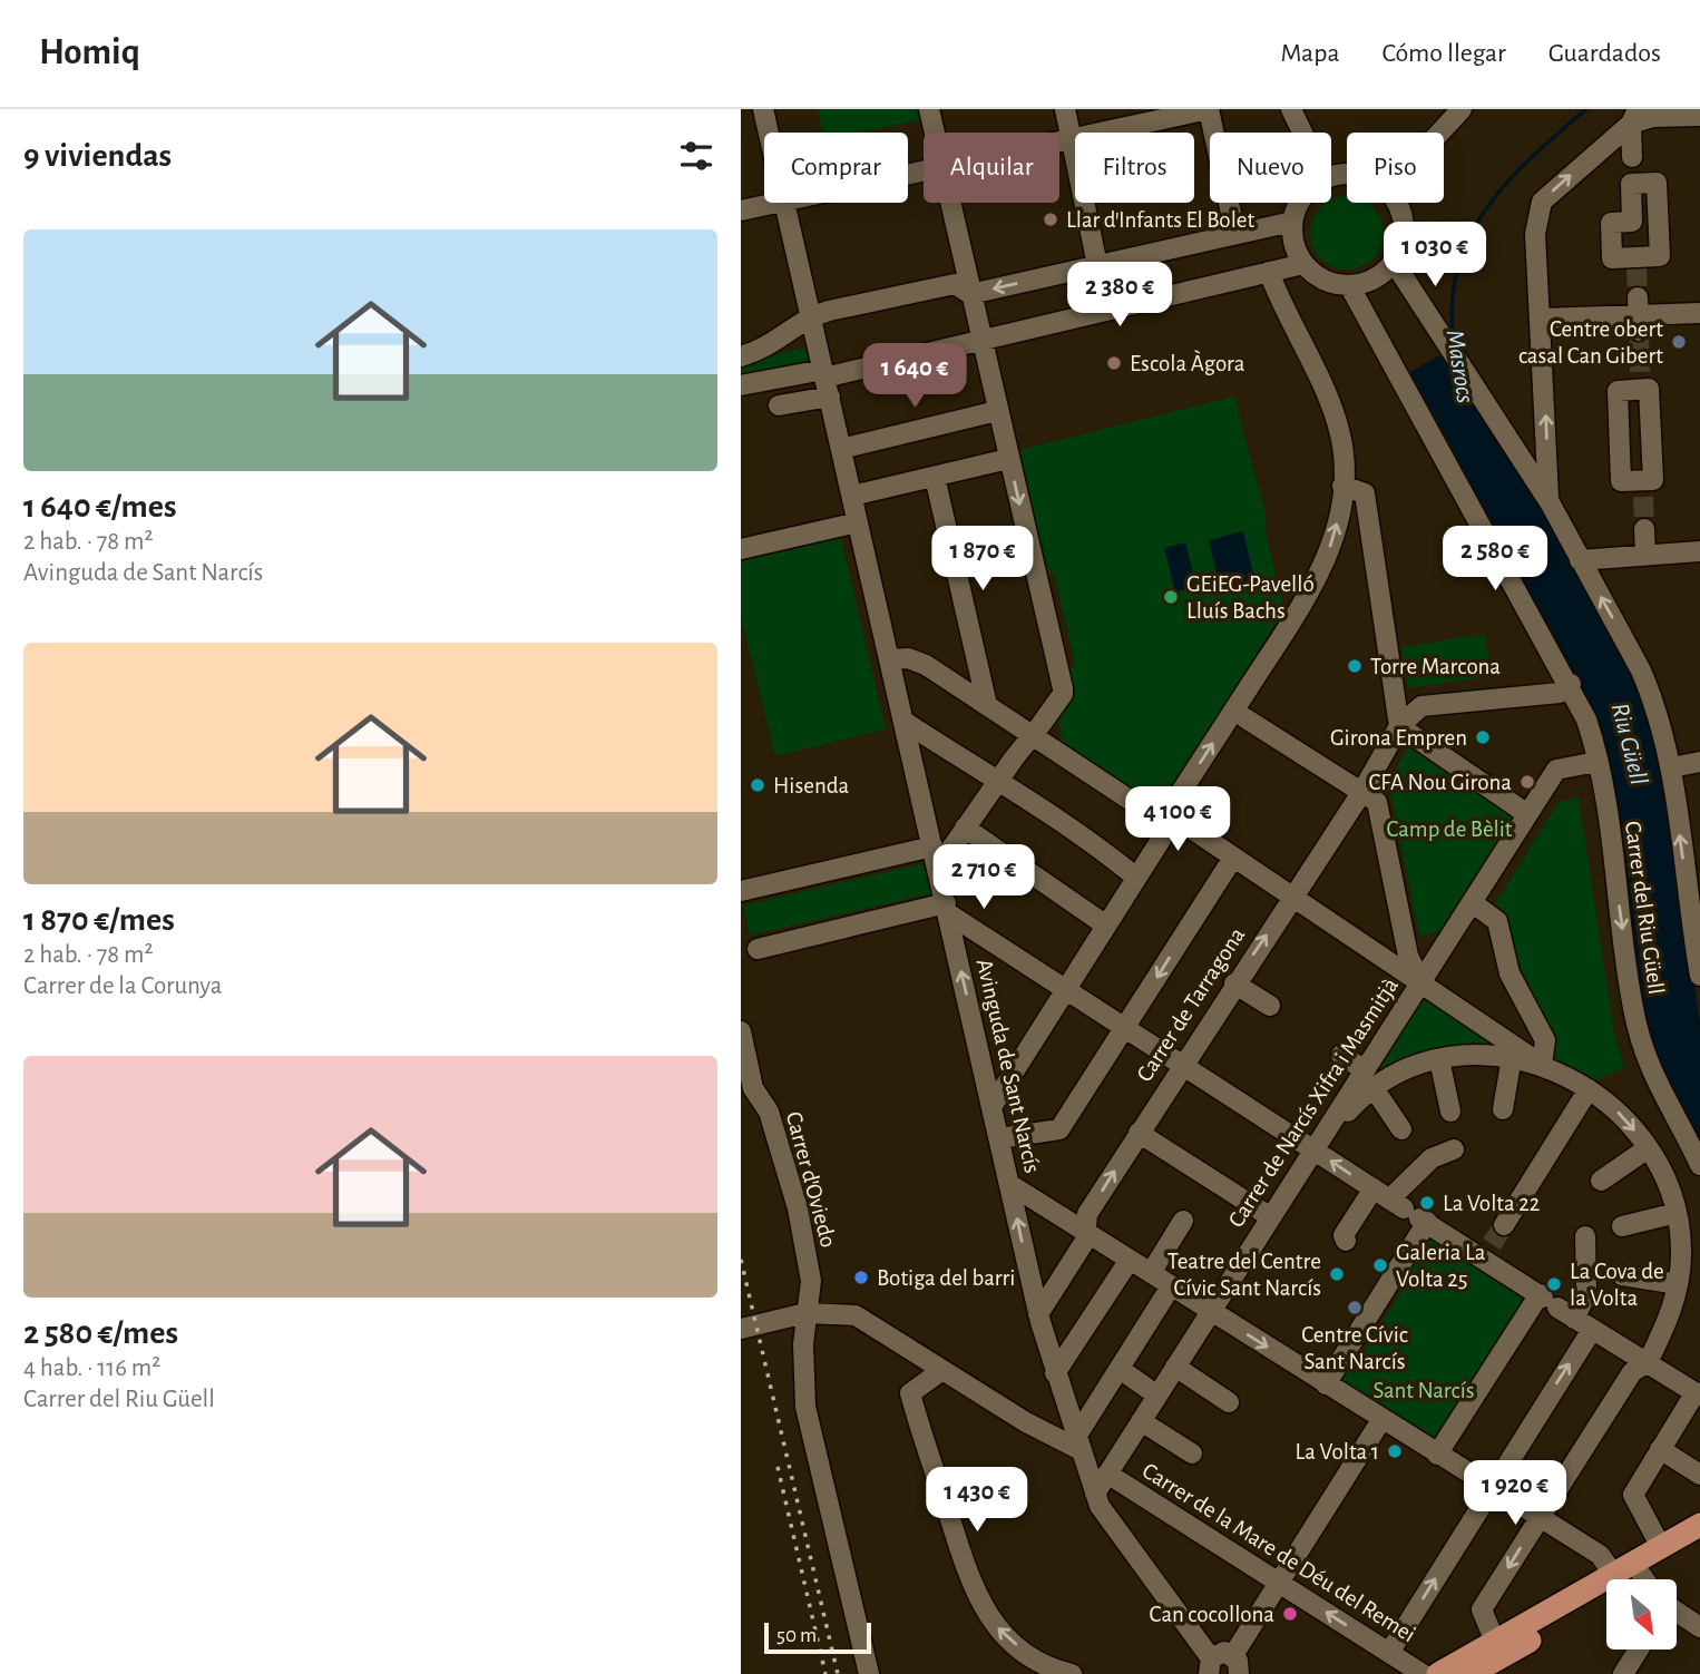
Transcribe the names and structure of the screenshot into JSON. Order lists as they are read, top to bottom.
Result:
{
  "streets": {
    "street": [
      "Carrer del Riu Güell",
      "Carrer de Tarragona",
      "Avinguda de Sant Narcís",
      "Carrer de Narcís Xifra i Masmitjà",
      "Carrer d'Oviedo",
      "Carrer de la Mare de Déu del Remei"
    ]
  },
  "crossings": [
    ["Carrer del Riu Güell", "Carrer de Tarragona"],
    ["Carrer de Tarragona", "Avinguda de Sant Narcís"],
    ["Avinguda de Sant Narcís", "Carrer de Narcís Xifra i Masmitjà"],
    ["Carrer de Narcís Xifra i Masmitjà", "Carrer de la Mare de Déu del Remei"]
  ],
  "water": ["Masrocs", "Riu Güell"],
  "parks": ["Camp de Bèlit", "Sant Narcís"],
  "places": [
    "Llar d'Infants El Bolet",
    "Centre obert casal Can Gibert",
    "Escola Àgora",
    "GEiEG-Pavelló Lluís Bachs",
    "Torre Marcona",
    "Girona Empren",
    "CFA Nou Girona",
    "Hisenda",
    "La Volta 22",
    "Galeria La Volta 25",
    "Teatre del Centre Cívic Sant Narcís",
    "Botiga del barri",
    "La Cova de la Volta",
    "Centre Cívic Sant Narcís",
    "La Volta 1",
    "Can cocollona"
  ],
  "scale_bar": "50 m",
  "north": "bottom right",
  "page": {
    "header": "Homiq",
    "nav": ["Mapa", "Cómo llegar", "Guardados"],
    "heading": "9 viviendas",
    "chip": [
      "Comprar",
      "Alquilar",
      "Filtros",
      "Nuevo",
      "Piso"
    ],
    "list": [
      {
        "name": "1 640 €/mes",
        "note": "2 hab. · 78 m² · Avinguda de Sant Narcís"
      },
      {
        "name": "1 870 €/mes",
        "note": "2 hab. · 78 m² · Carrer de la Corunya"
      },
      {
        "name": "2 580 €/mes",
        "note": "4 hab. · 116 m² · Carrer del Riu Güell"
      }
    ],
    "price": [
      "1 030 €",
      "2 380 €",
      "1 640 €",
      "1 870 €",
      "2 580 €",
      "4 100 €",
      "2 710 €",
      "1 920 €",
      "1 430 €"
    ],
    "scale": "50 m"
  }
}
